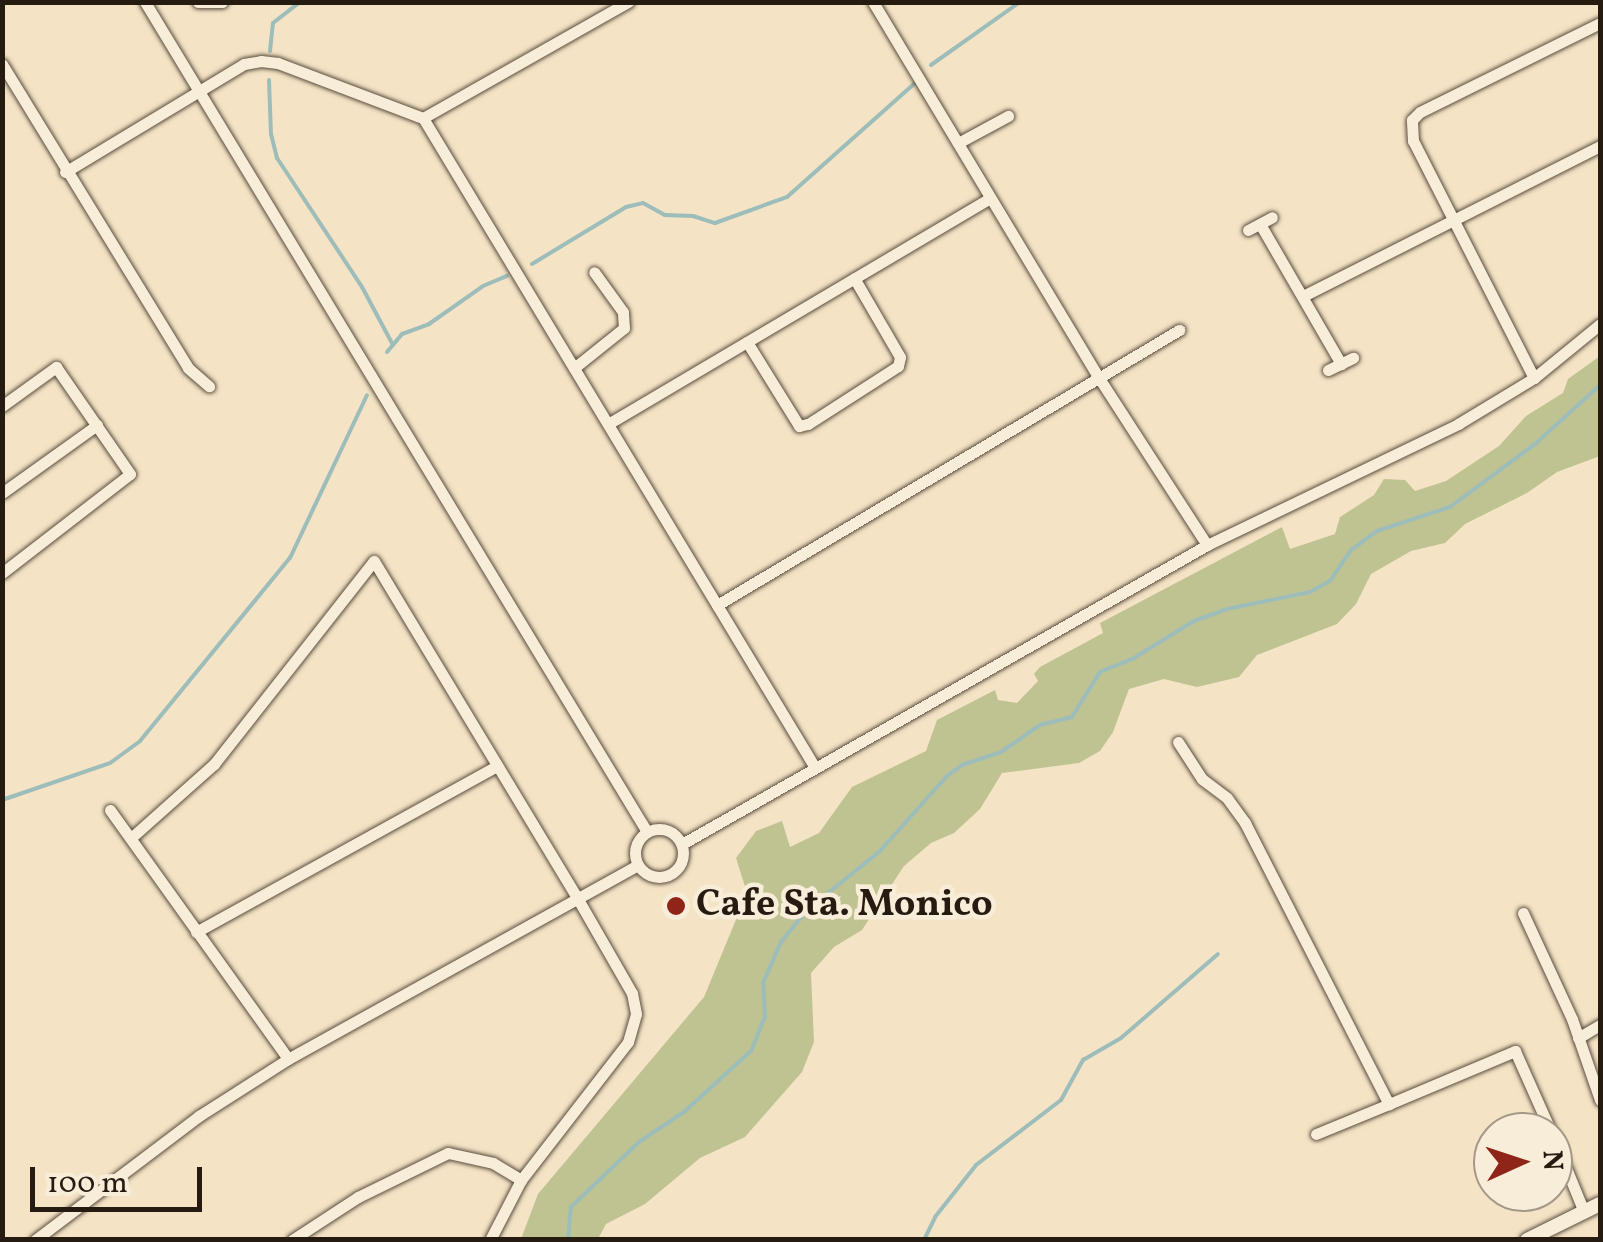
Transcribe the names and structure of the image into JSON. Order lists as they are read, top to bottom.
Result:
{
  "places": ["Cafe Sta. Monico"],
  "scale_bar": "100 m",
  "north": "right"
}
